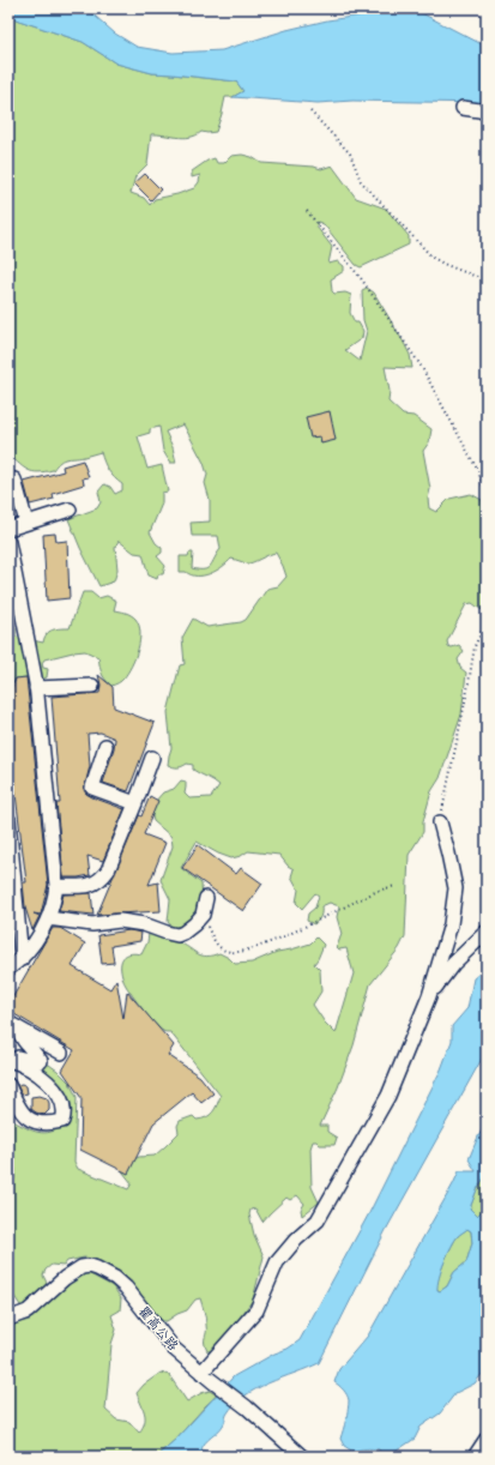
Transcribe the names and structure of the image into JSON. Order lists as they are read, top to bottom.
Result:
{
  "streets": {
    "street": ["瞿高公路"]
  }
}
